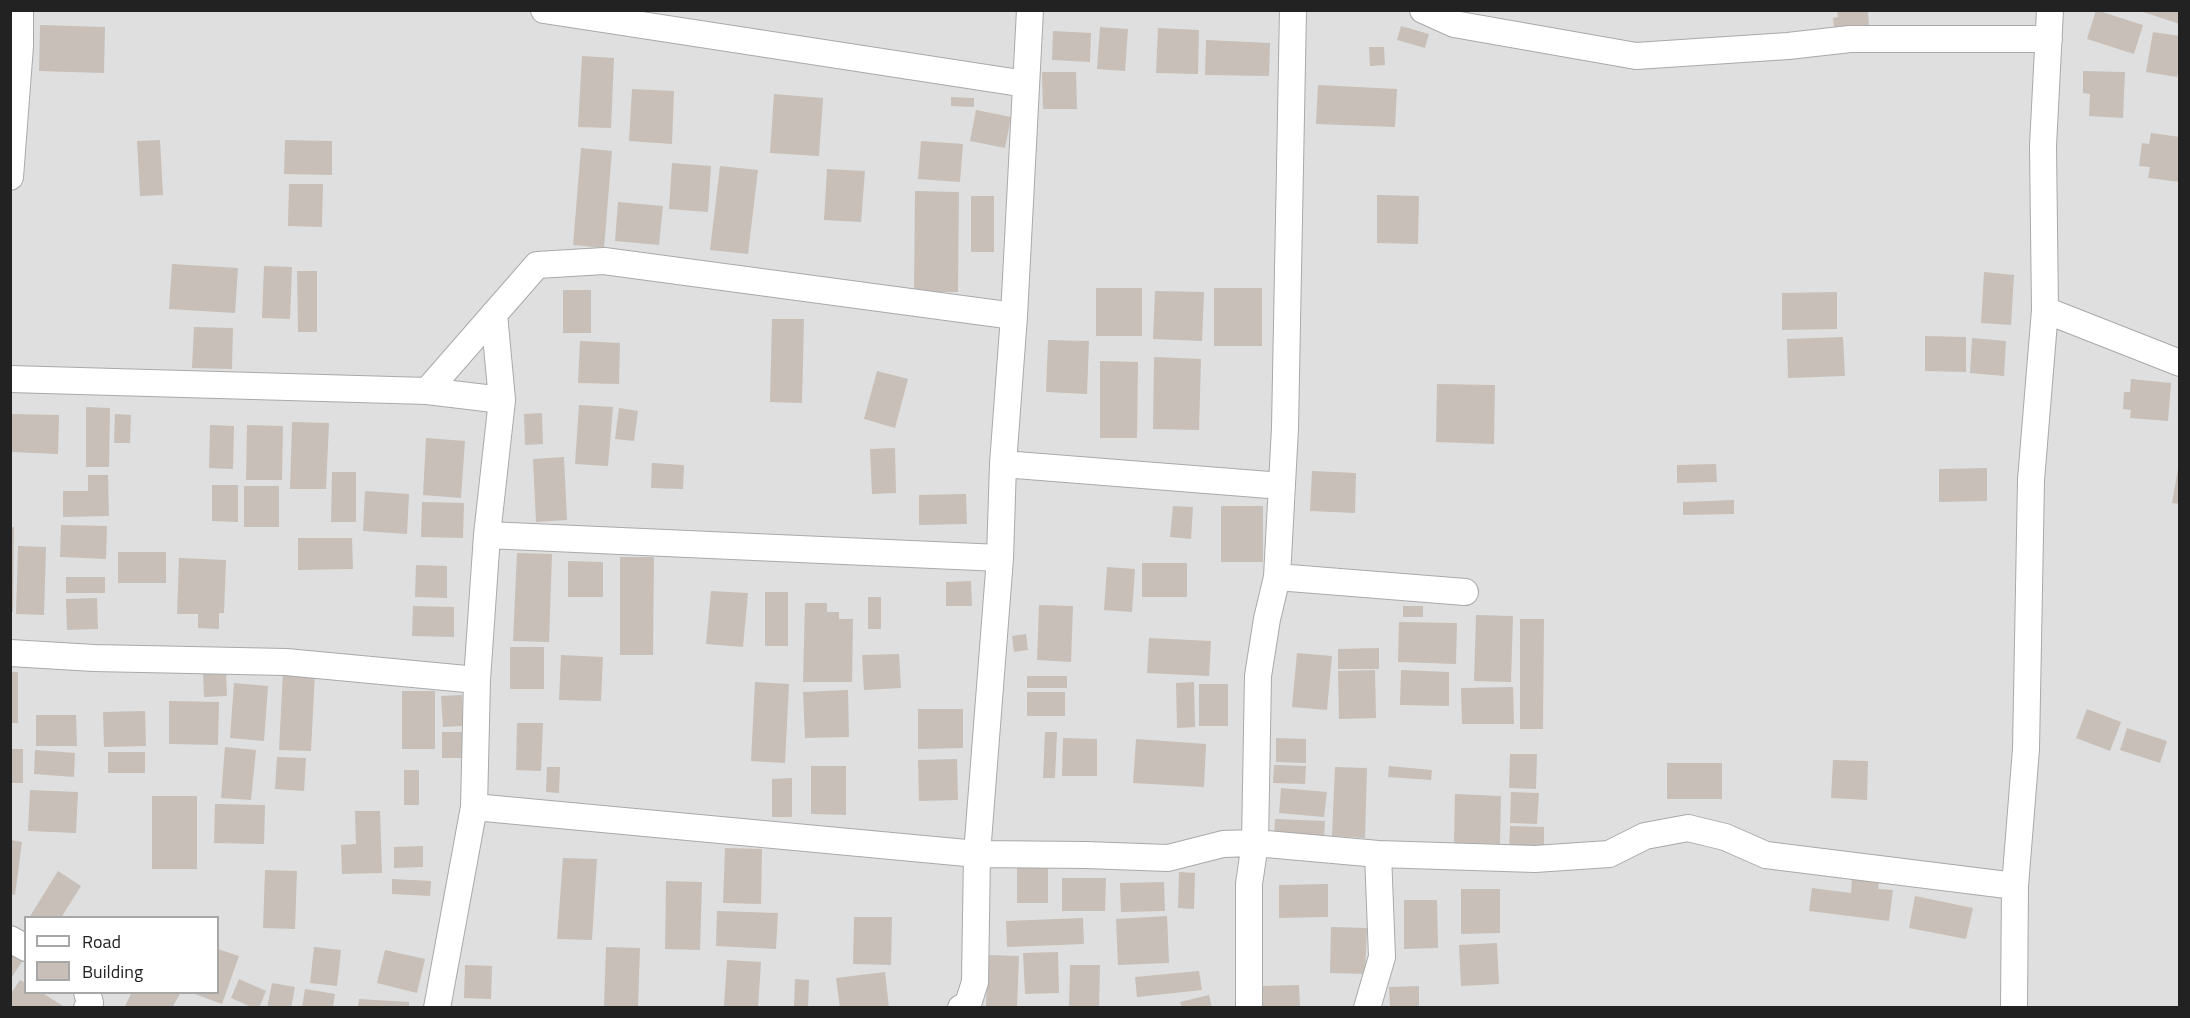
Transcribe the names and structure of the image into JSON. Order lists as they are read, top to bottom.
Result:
{
  "legend": ["Road", "Building"]
}
